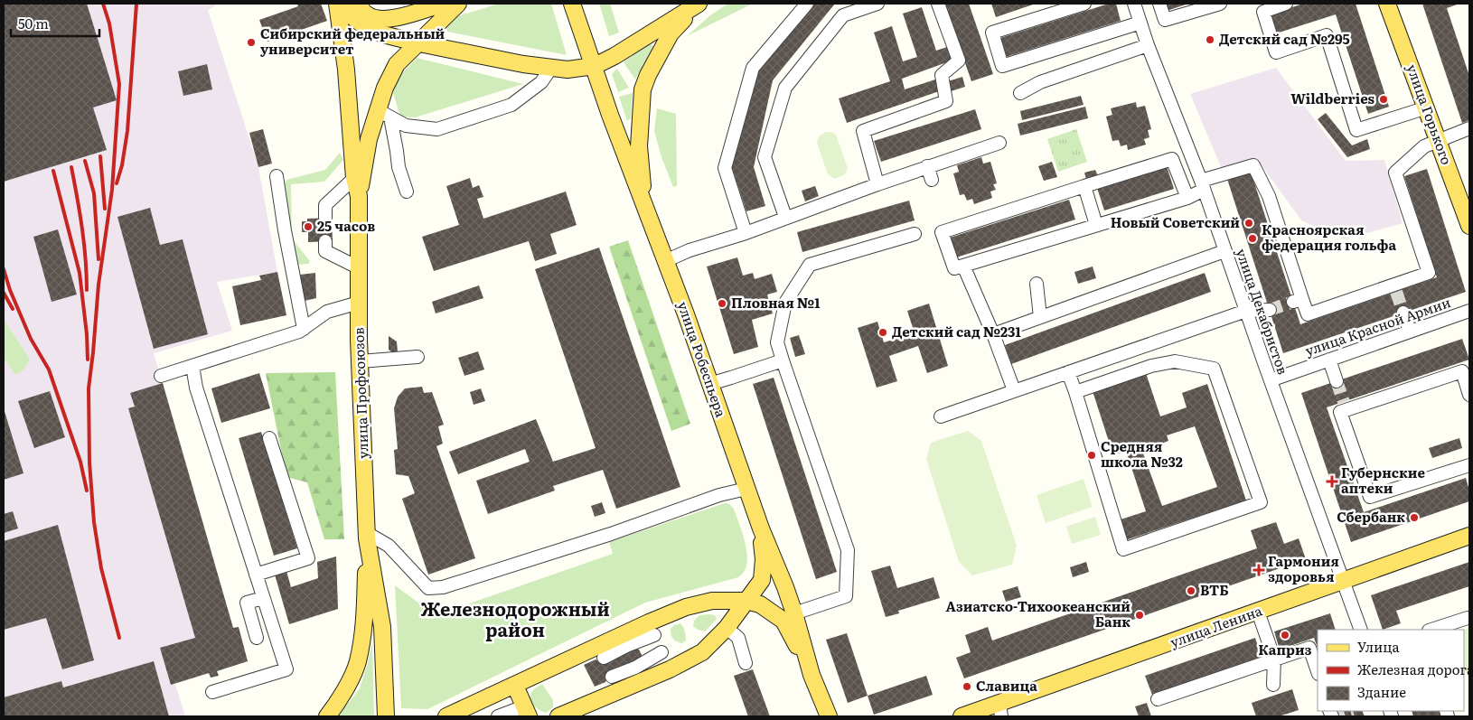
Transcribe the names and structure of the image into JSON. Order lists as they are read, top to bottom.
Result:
{
  "streets": {
    "main road": [
      "улица Горького",
      "улица Робеспьера",
      "улица Профсоюзов",
      "улица Ленина"
    ],
    "street": ["улица Декабристов", "улица Красной Армии"]
  },
  "crossings": [
    ["улица Декабристов", "улица Красной Армии"],
    ["улица Декабристов", "улица Ленина"]
  ],
  "districts": ["Железнодорожный район"],
  "places": {
    "other": [
      "Детский сад №295",
      "Сибирский федеральный университет",
      "Wildberries",
      "Новый Советский",
      "25 часов",
      "Красноярская федерация гольфа",
      "Пловная №1",
      "Детский сад №231",
      "Средняя школа №32",
      "Сбербанк",
      "ВТБ",
      "Азиатско-Тихоокеанский Банк",
      "Каприз",
      "Славица"
    ],
    "health": ["Губернские аптеки", "Гармония здоровья"]
  },
  "legend": ["Улица", "Железная дорога", "Здание"],
  "scale_bar": "50 m"
}
